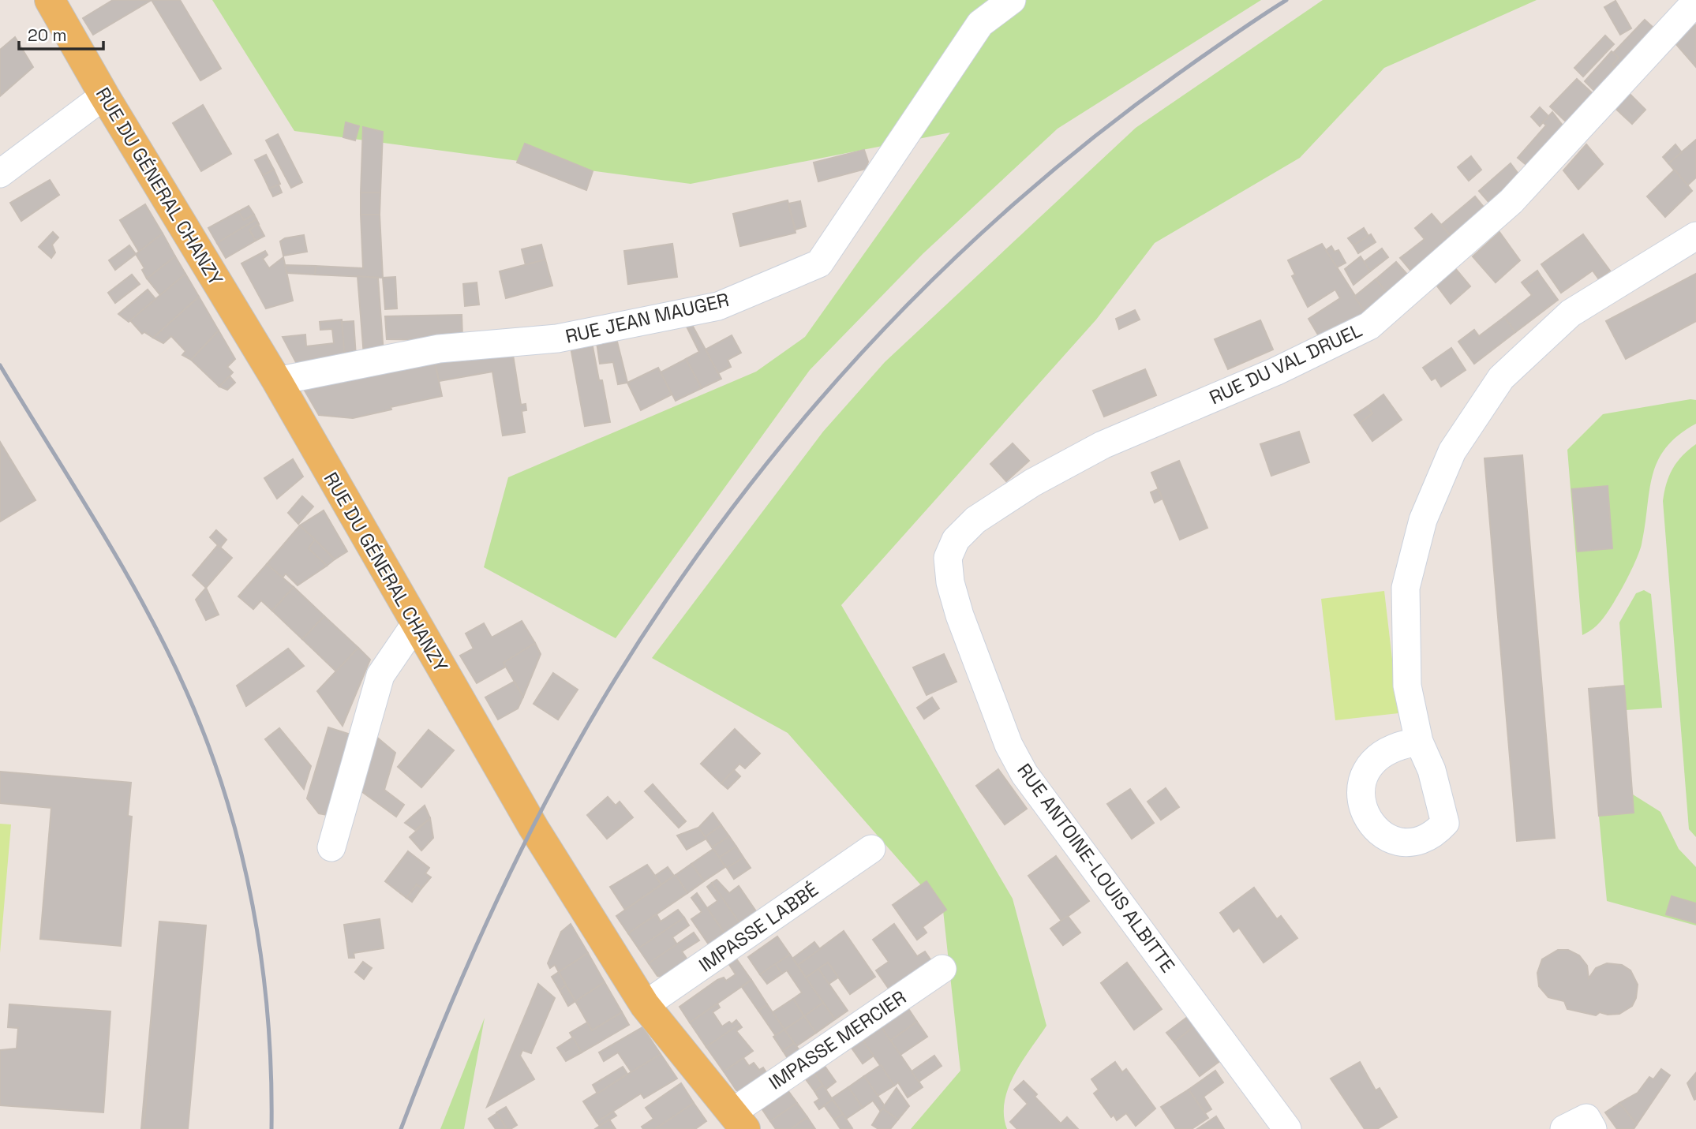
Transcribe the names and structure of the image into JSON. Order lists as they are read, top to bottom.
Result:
{
  "streets": {
    "main road": ["RUE DU GÉNERAL CHANZY"],
    "street": [
      "RUE JEAN MAUGER",
      "RUE DU VAL DRUEL",
      "RUE ANTOINE-LOUIS ALBITTE",
      "IMPASSE LABBÉ",
      "IMPASSE MERCIER"
    ]
  },
  "crossings": [
    ["RUE DU GÉNERAL CHANZY", "RUE JEAN MAUGER"],
    ["RUE DU GÉNERAL CHANZY", "IMPASSE LABBÉ"],
    ["RUE DU GÉNERAL CHANZY", "IMPASSE MERCIER"],
    ["RUE DU VAL DRUEL", "RUE ANTOINE-LOUIS ALBITTE"]
  ],
  "scale_bar": "20 m"
}
